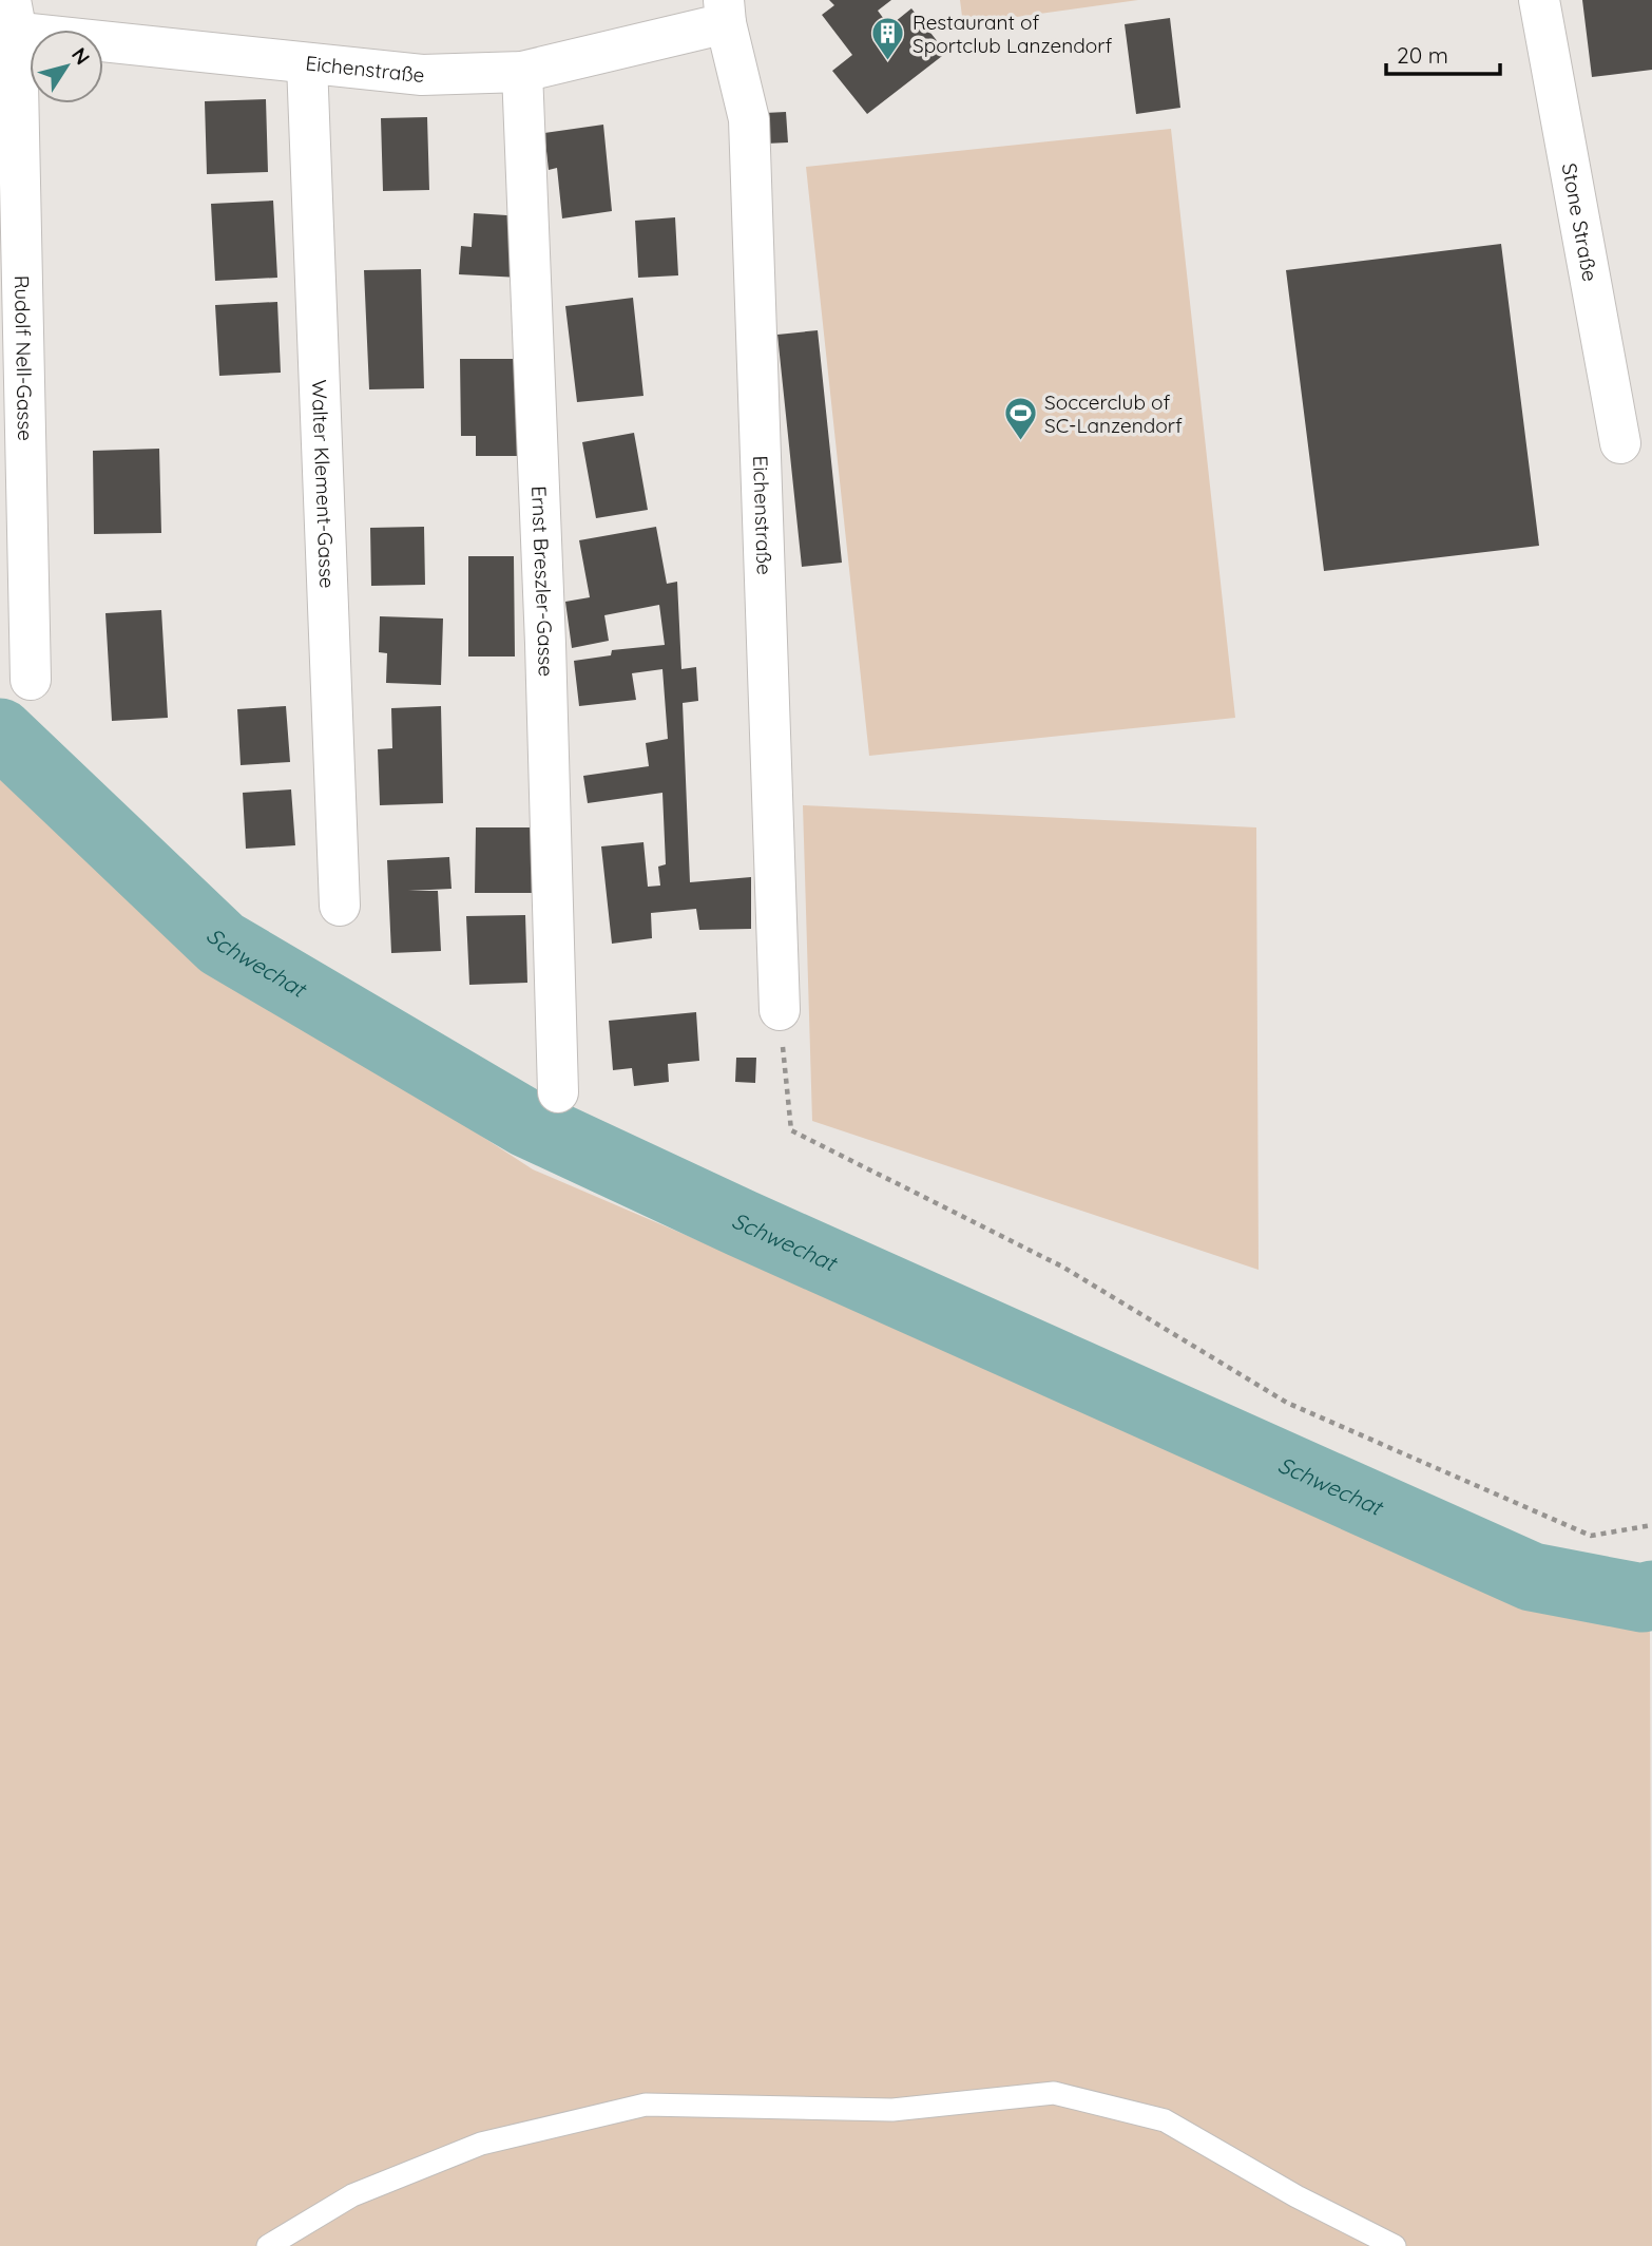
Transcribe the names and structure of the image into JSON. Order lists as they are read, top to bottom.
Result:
{
  "streets": {
    "street": [
      "Eichenstraße",
      "Stone Straße",
      "Rudolf Nell-Gasse",
      "Walter Klement-Gasse",
      "Ernst Breszler-Gasse"
    ]
  },
  "crossings": [
    ["Eichenstraße", "Rudolf Nell-Gasse"],
    ["Eichenstraße", "Walter Klement-Gasse"],
    ["Eichenstraße", "Ernst Breszler-Gasse"]
  ],
  "water": ["Schwechat"],
  "places": {
    "building": ["Restaurant of Sportclub Lanzendorf"],
    "sports": ["Soccerclub of SC-Lanzendorf"]
  },
  "scale_bar": "20 m",
  "north": "top right"
}
